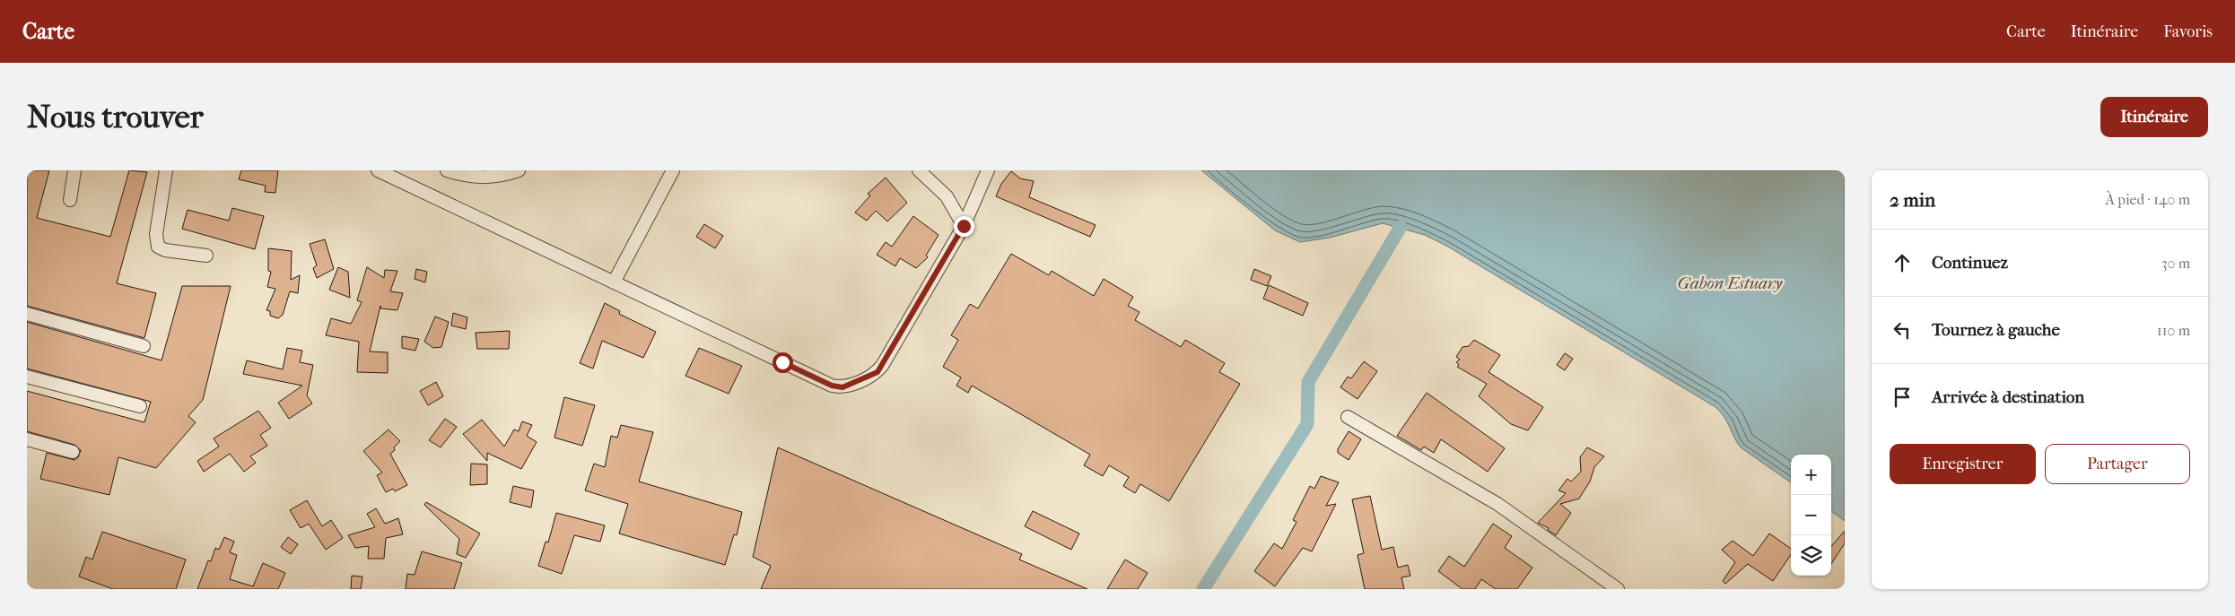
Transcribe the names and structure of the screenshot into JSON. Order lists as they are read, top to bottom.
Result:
{
  "water": ["Gabon Estuary"],
  "page": {
    "header": "Carte",
    "nav": ["Carte", "Itinéraire", "Favoris"],
    "buttons": [
      "Itinéraire",
      ["Enregistrer", "Partager"]
    ],
    "title": "Nous trouver",
    "heading": ["2 min", "À pied · 140 m"],
    "list": [
      ["Continuez", "30 m"],
      ["Tournez à gauche", "110 m"],
      "Arrivée à destination"
    ],
    "map_buttons": ["+", "−"]
  }
}
